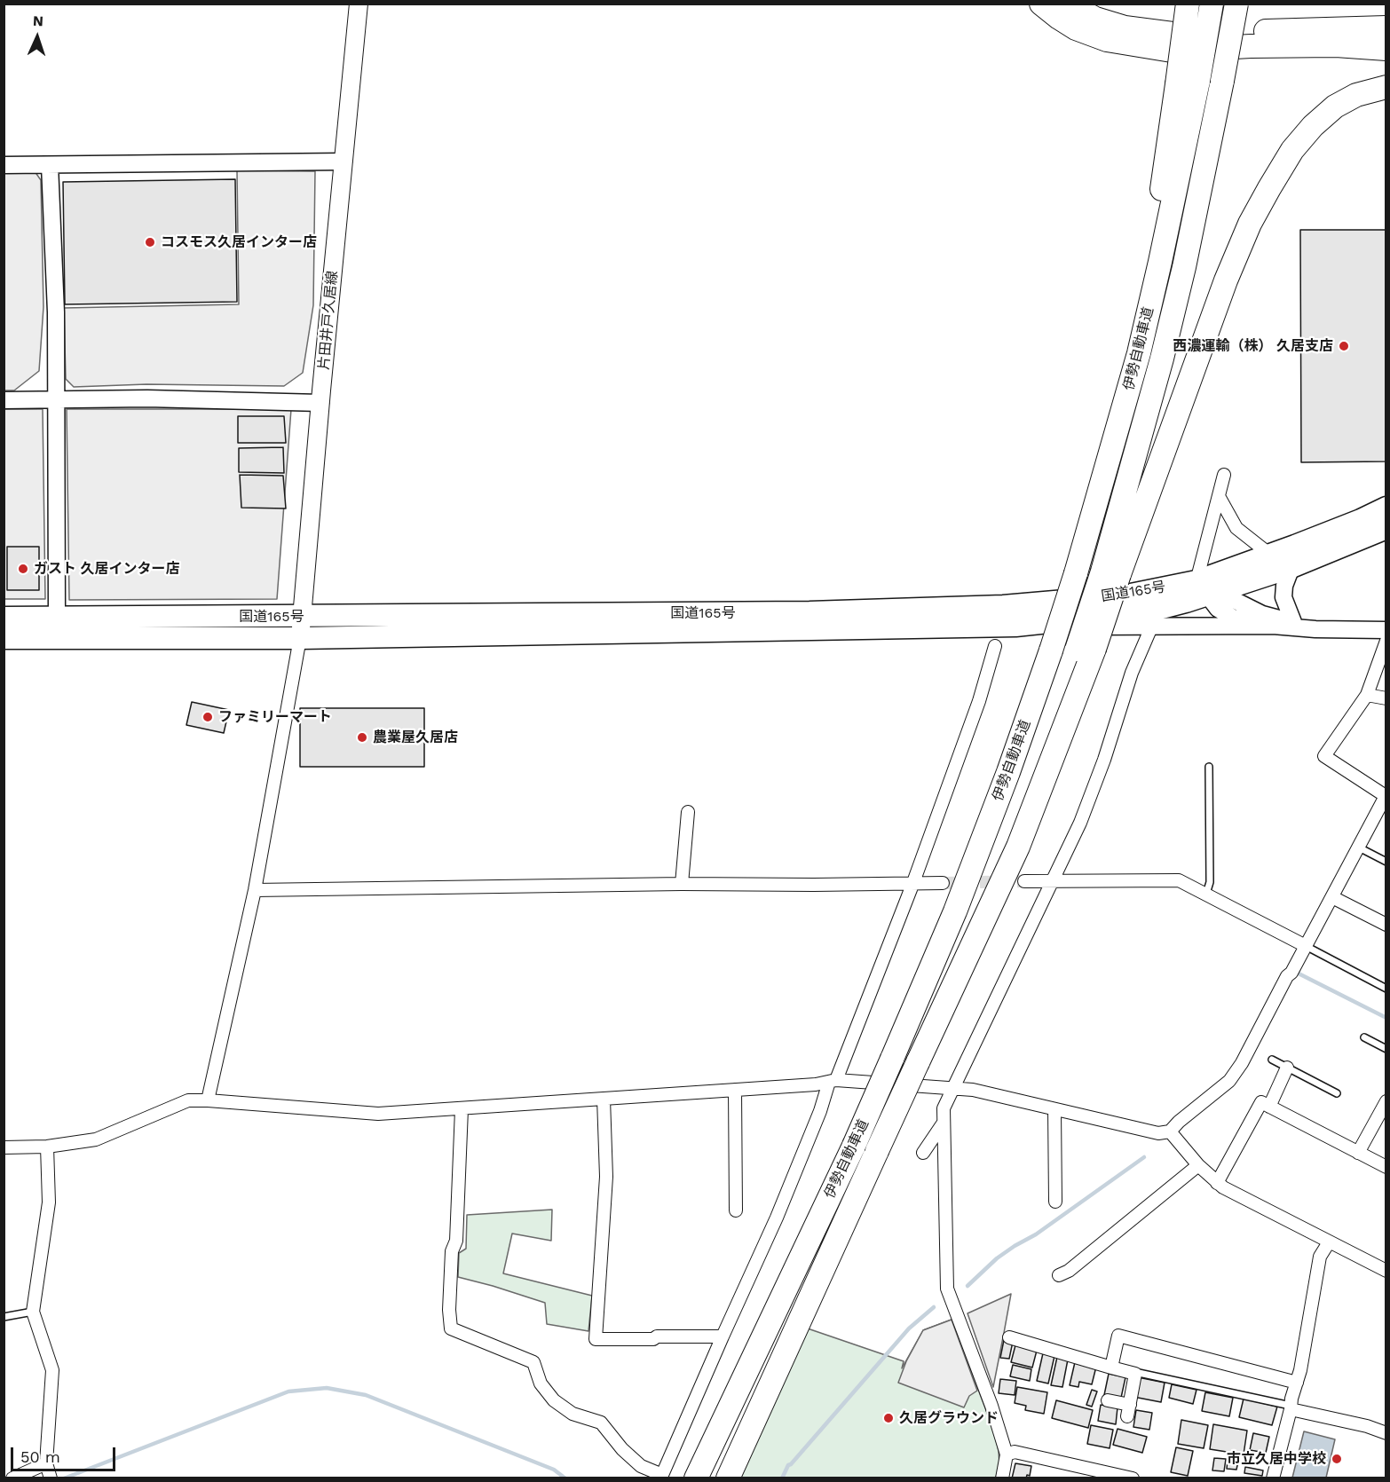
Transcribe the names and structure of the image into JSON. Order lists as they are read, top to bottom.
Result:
{
  "streets": {
    "highway": ["伊勢自動車道", "国道165号"],
    "main road": ["片田井戸久居線"]
  },
  "crossings": [
    ["片田井戸久居線", "国道165号"]
  ],
  "places": [
    "コスモス久居インター店",
    "西濃運輸（株） 久居支店",
    "ガスト 久居インター店",
    "ファミリーマート",
    "農業屋久居店",
    "久居グラウンド",
    "市立久居中学校"
  ],
  "scale_bar": "50 m",
  "north": "top"
}
